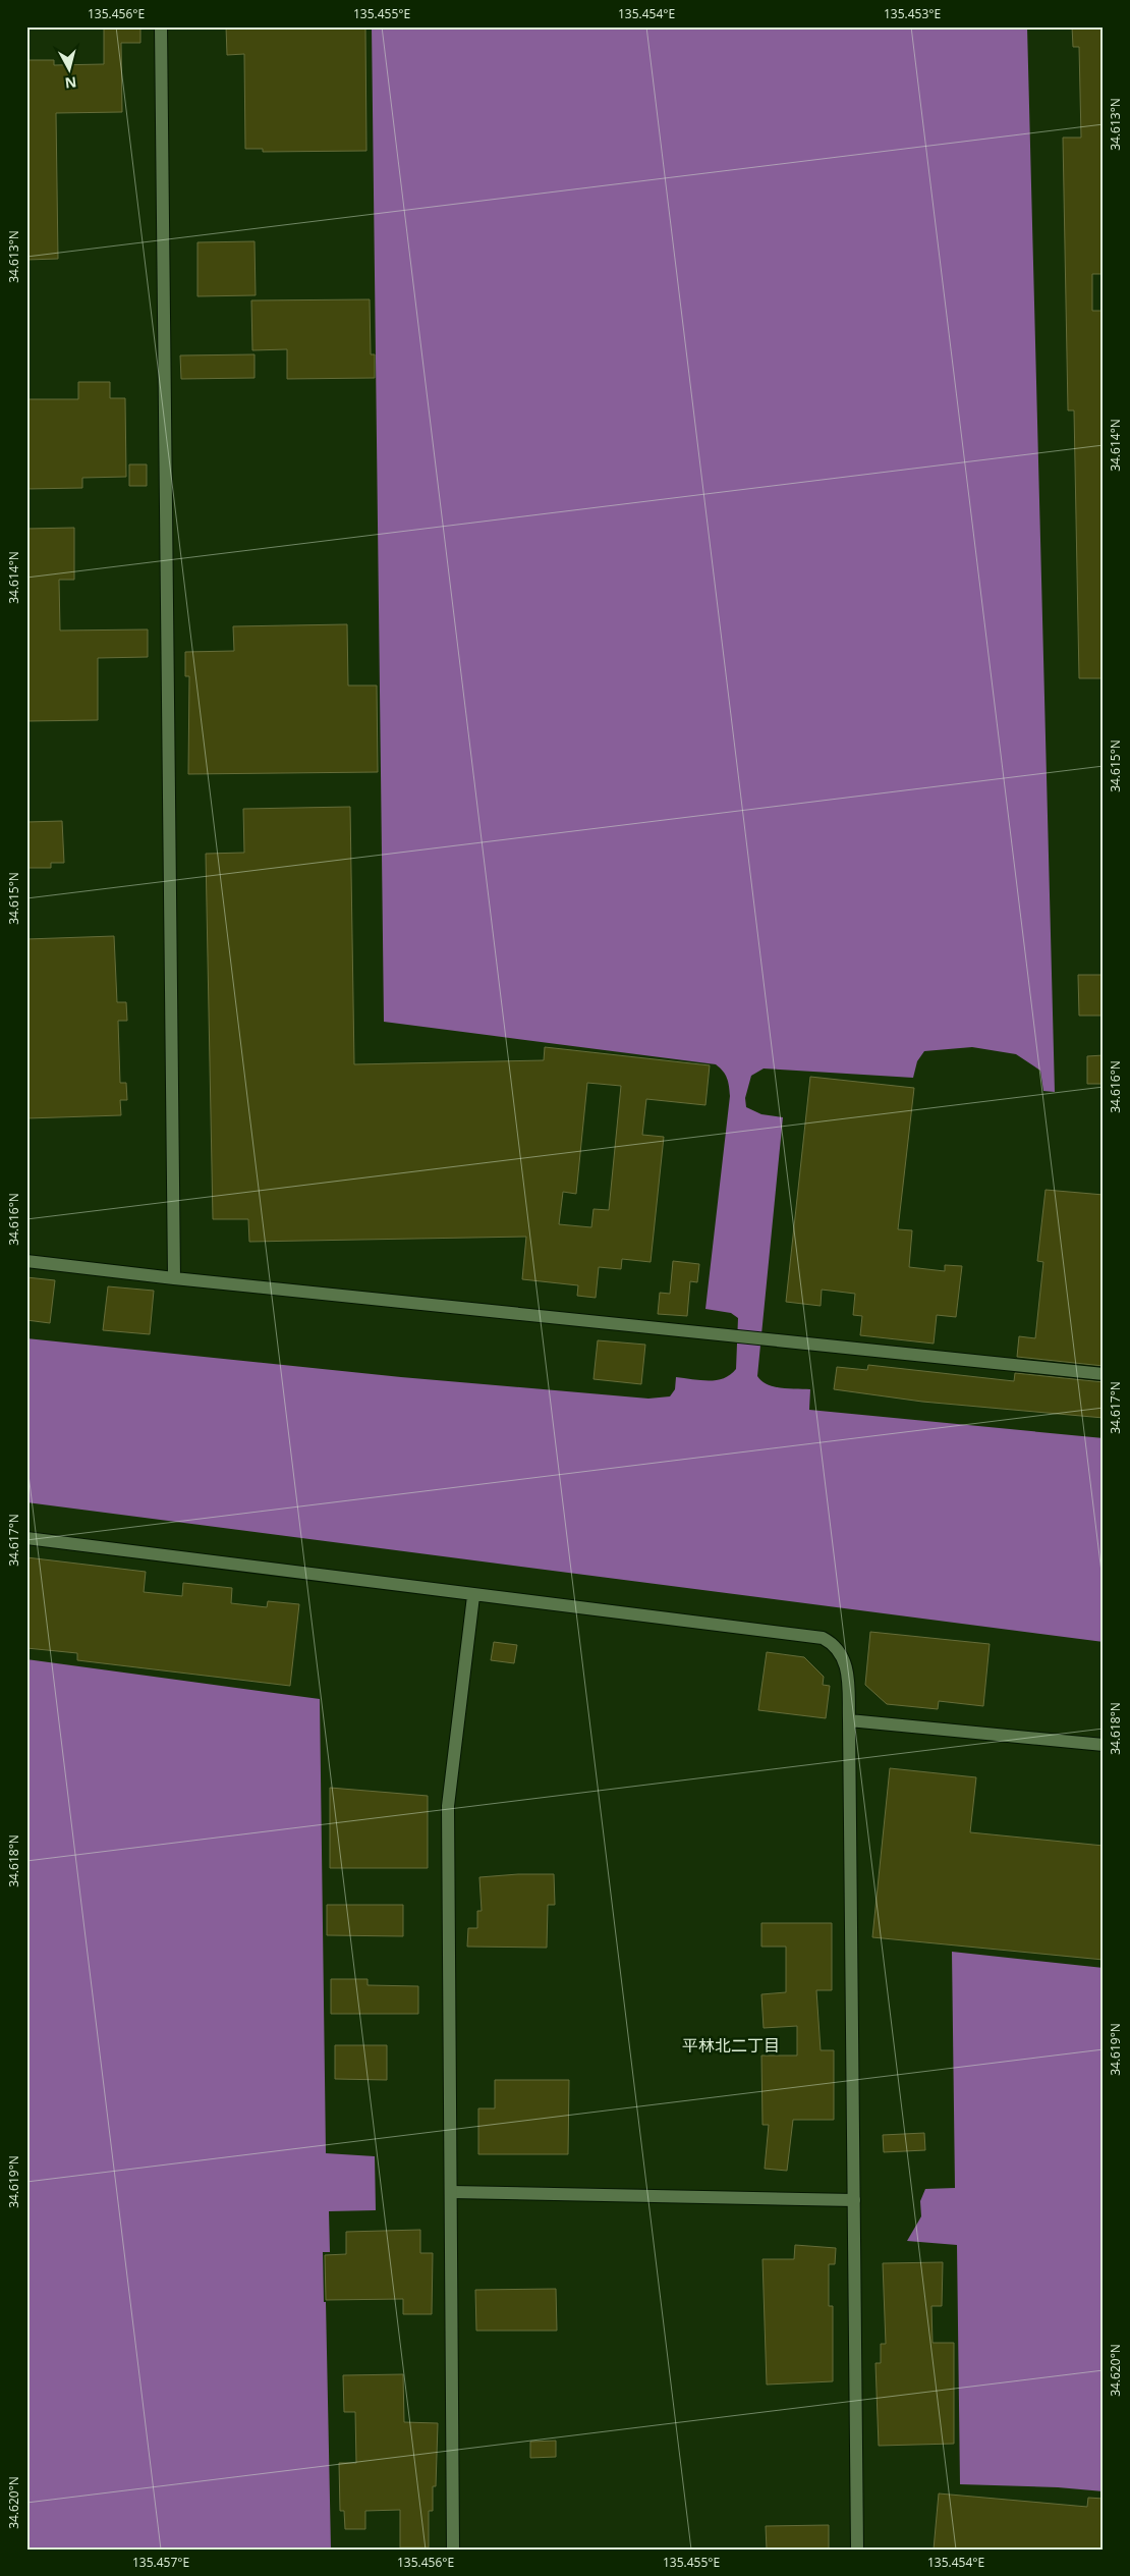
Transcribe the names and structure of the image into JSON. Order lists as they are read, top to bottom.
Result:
{
  "districts": ["平林北二丁目"],
  "north": "bottom",
  "coordinates": [
    "135.456°E",
    "135.455°E",
    "135.454°E",
    "135.453°E",
    "34.613°N",
    "34.614°N",
    "34.615°N",
    "34.616°N",
    "34.617°N",
    "34.618°N",
    "34.619°N",
    "34.620°N",
    "135.457°E"
  ]
}
